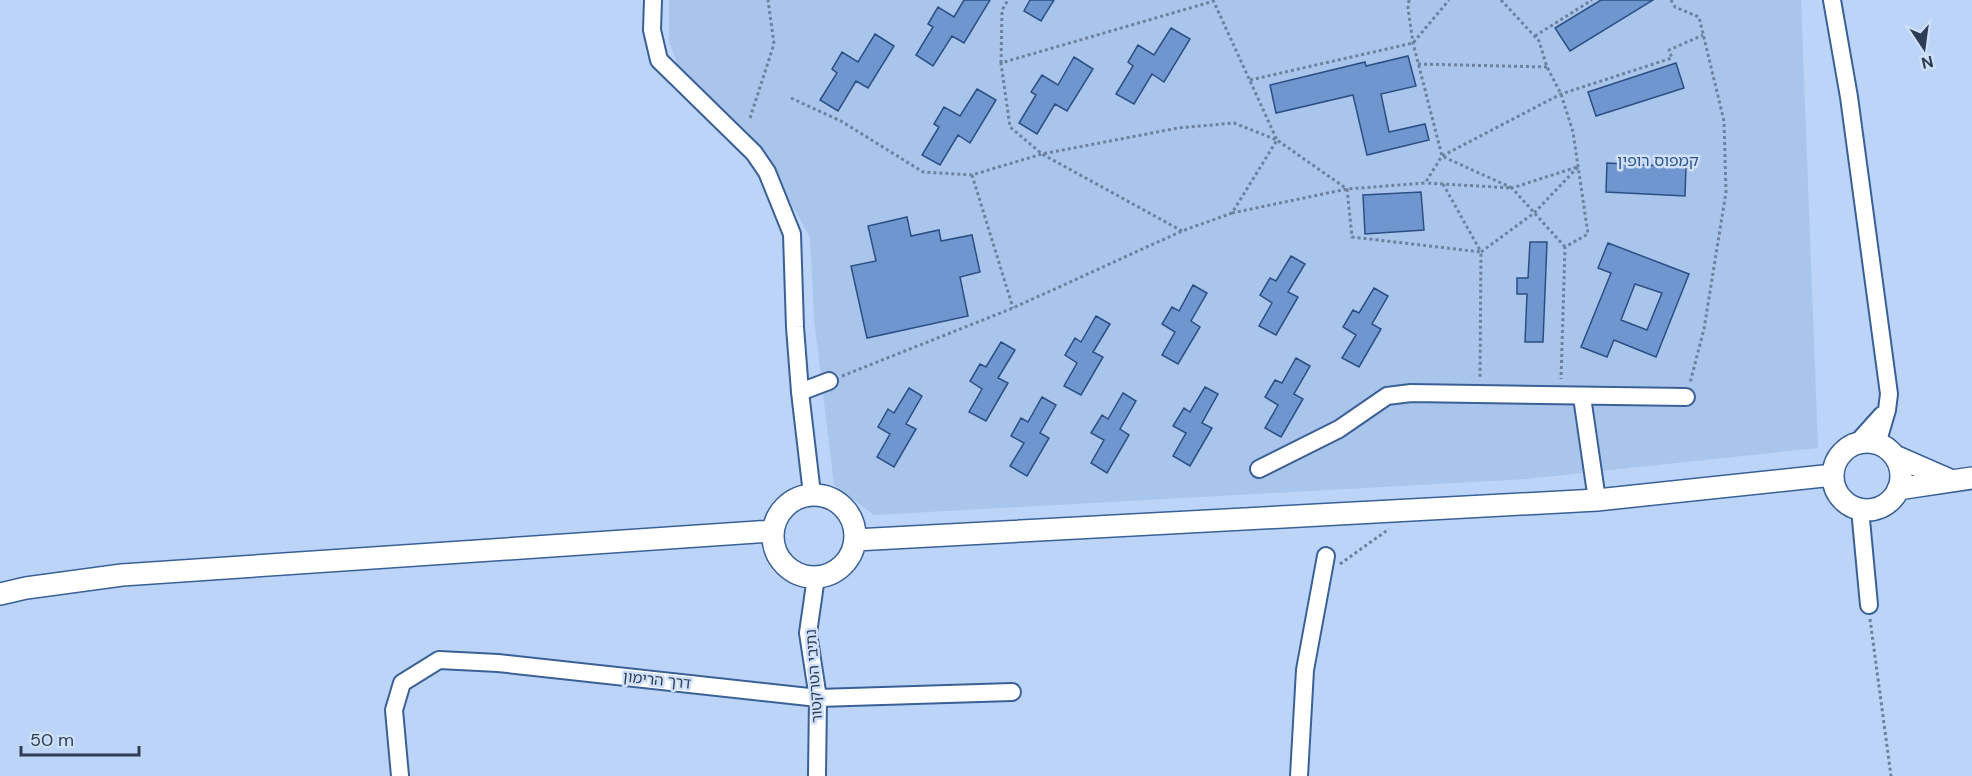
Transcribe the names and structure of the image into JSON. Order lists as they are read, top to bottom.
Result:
{
  "streets": {
    "street": ["נתיבי הטרקטור", "דרך הרימון"]
  },
  "crossings": [
    ["נתיבי הטרקטור", "דרך הרימון"]
  ],
  "districts": ["קמפוס רופין"],
  "scale_bar": "50 m",
  "north": "bottom"
}
